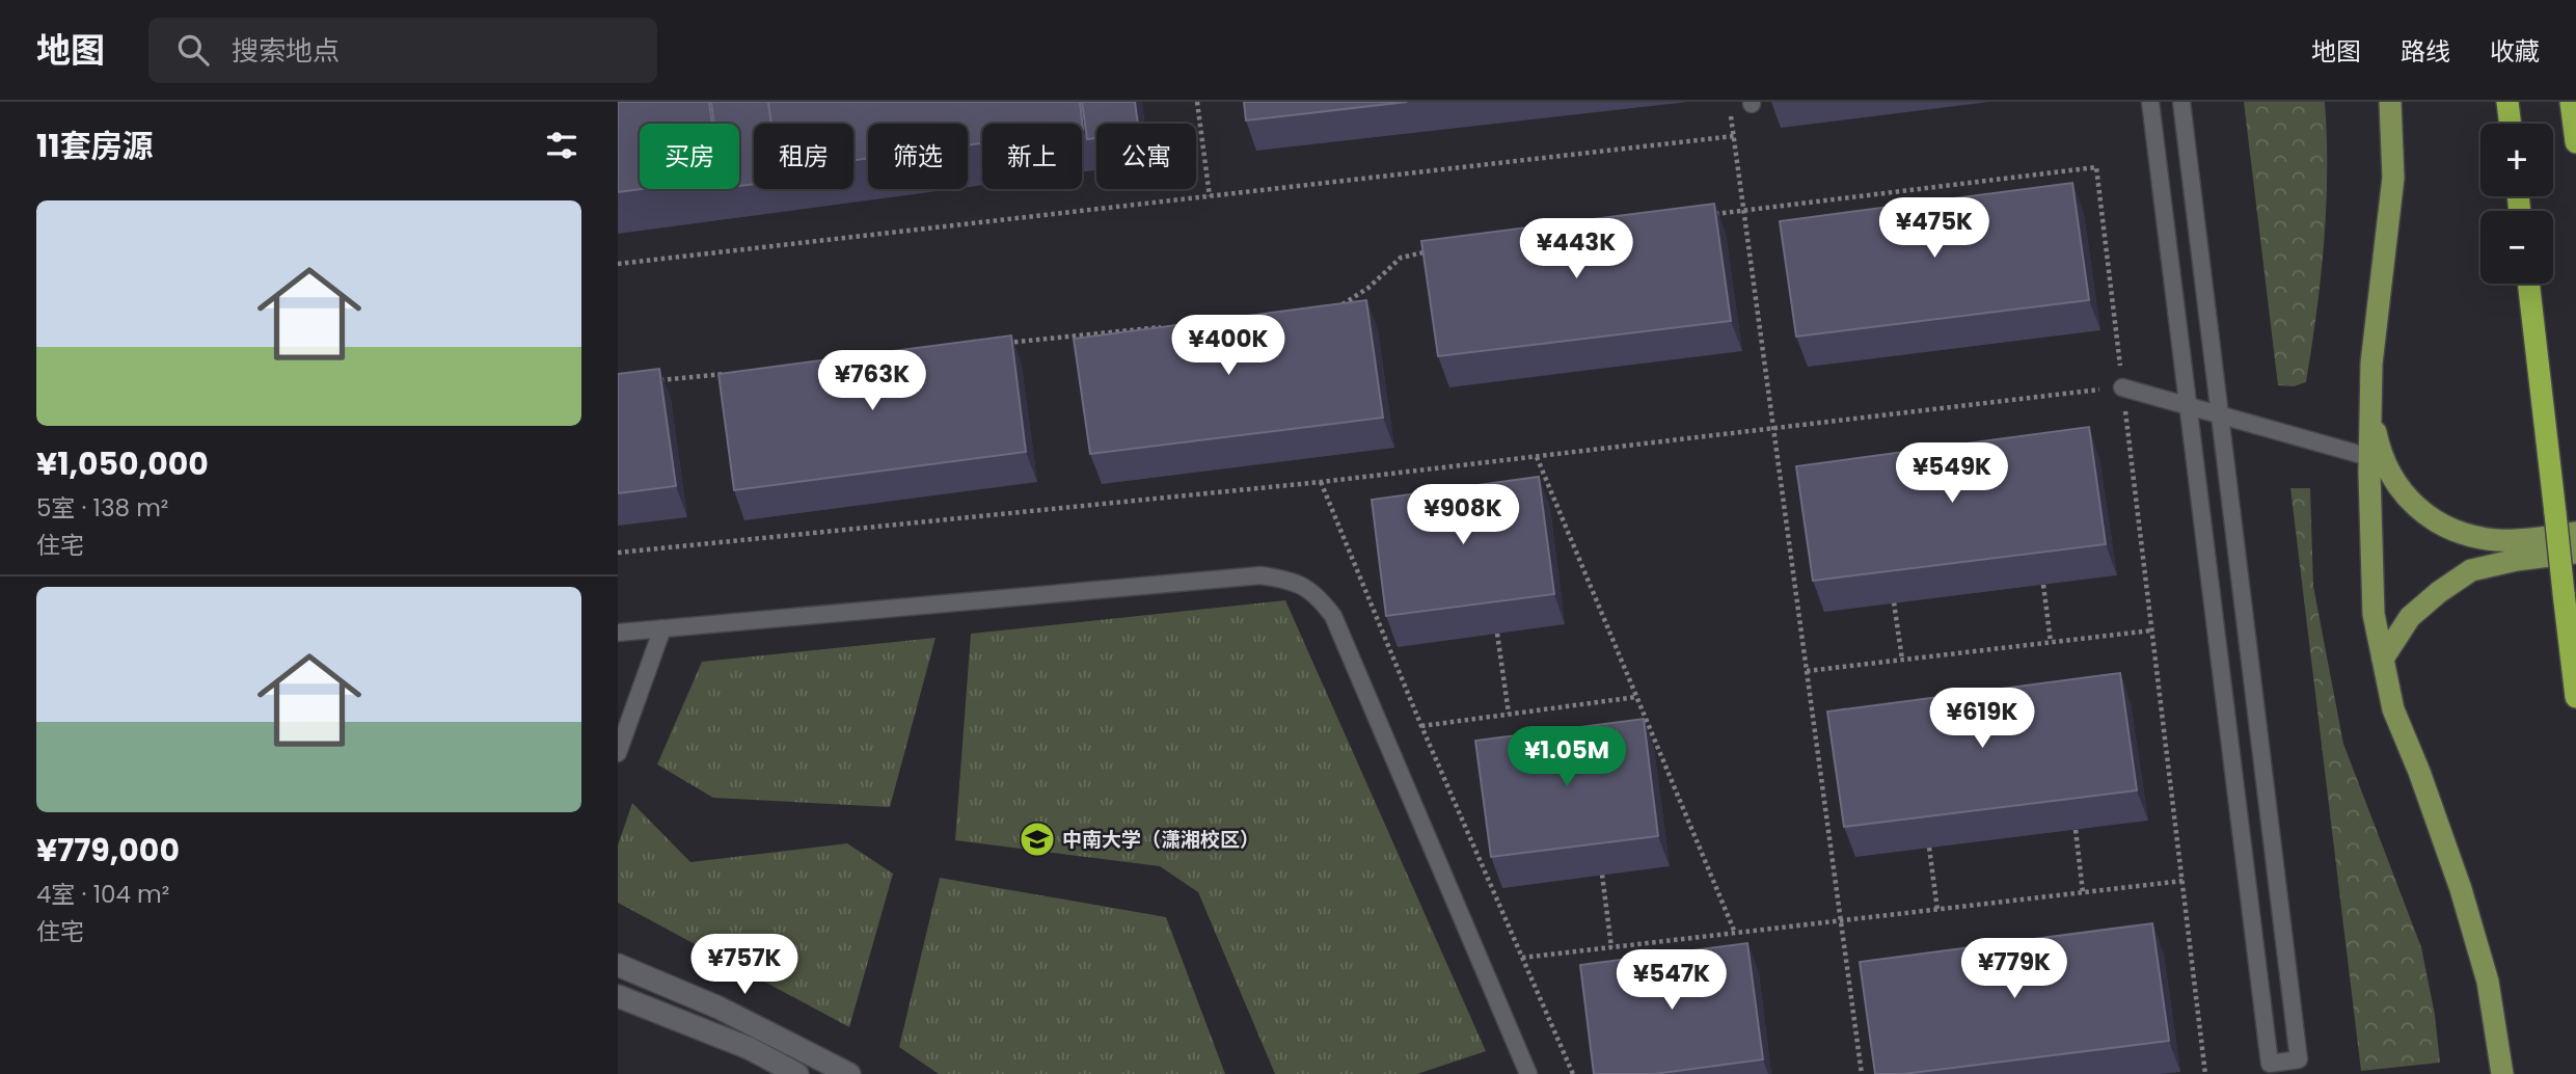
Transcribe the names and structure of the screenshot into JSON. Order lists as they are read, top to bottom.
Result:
{
  "places": {
    "school or university": ["中南大学（潇湘校区）"]
  },
  "page": {
    "header": "地图",
    "search": "搜索地点",
    "nav": ["地图", "路线", "收藏"],
    "heading": "11套房源",
    "map_buttons": ["+", "−"],
    "chip": [
      "买房",
      "租房",
      "筛选",
      "新上",
      "公寓"
    ],
    "list": [
      {
        "name": "¥1,050,000",
        "note": "5室 · 138 m² · 住宅"
      },
      {
        "name": "¥779,000",
        "note": "4室 · 104 m² · 住宅"
      }
    ],
    "price": [
      "¥475K",
      "¥443K",
      "¥400K",
      "¥763K",
      "¥549K",
      "¥908K",
      "¥619K",
      "¥1.05M",
      "¥757K",
      "¥779K",
      "¥547K"
    ]
  }
}
